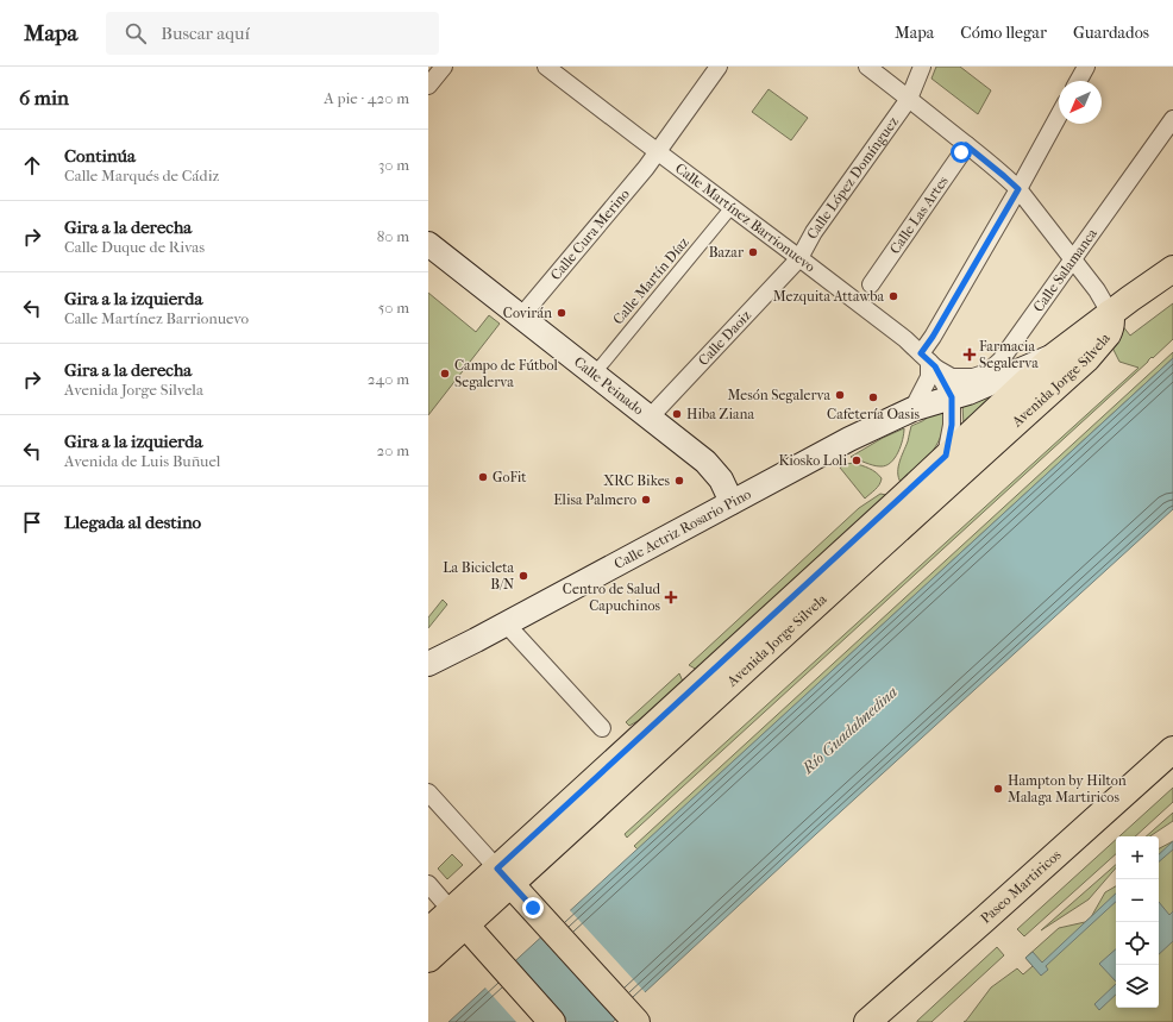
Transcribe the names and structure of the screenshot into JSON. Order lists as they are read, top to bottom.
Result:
{
  "streets": {
    "main road": [
      "Avenida Jorge Silvela",
      "Calle Peinado",
      "Calle Actriz Rosario Pino",
      "Paseo Martiricos"
    ],
    "street": [
      "Calle López Domínguez",
      "Calle Las Artes",
      "Calle Martínez Barrionuevo",
      "Calle Cura Merino",
      "Calle Salamanca",
      "Calle Martín Díaz",
      "Calle Daoiz"
    ]
  },
  "crossings": [
    ["Calle López Domínguez", "Calle Martínez Barrionuevo"],
    ["Calle López Domínguez", "Calle Daoiz"],
    ["Calle Martínez Barrionuevo", "Calle Cura Merino"],
    ["Calle Martínez Barrionuevo", "Calle Salamanca"],
    ["Calle Martínez Barrionuevo", "Calle Martín Díaz"],
    ["Calle Martínez Barrionuevo", "Calle Daoiz"],
    ["Calle Martínez Barrionuevo", "Avenida Jorge Silvela"],
    ["Calle Martínez Barrionuevo", "Calle Actriz Rosario Pino"],
    ["Calle Cura Merino", "Calle Peinado"],
    ["Calle Martín Díaz", "Calle Peinado"],
    ["Calle Daoiz", "Calle Peinado"],
    ["Avenida Jorge Silvela", "Calle Actriz Rosario Pino"],
    ["Calle Peinado", "Calle Actriz Rosario Pino"]
  ],
  "water": ["Río Guadalmedina"],
  "places": {
    "other": [
      "Bazar",
      "Mezquita Attawba",
      "Covirán",
      "Campo de Fútbol Segalerva",
      "Mesón Segalerva",
      "Cafetería Oasis",
      "Hiba Ziana",
      "Kiosko Loli",
      "GoFit",
      "XRC Bikes",
      "Elisa Palmero",
      "La Bicicleta B/N",
      "Hampton by Hilton Malaga Martiricos"
    ],
    "health": ["Farmacia Segalerva", "Centro de Salud Capuchinos"]
  },
  "north": "bottom left",
  "page": {
    "header": "Mapa",
    "search": "Buscar aquí",
    "nav": ["Mapa", "Cómo llegar", "Guardados"],
    "heading": ["6 min", "A pie · 420 m"],
    "list": [
      ["Continúa", "Calle Marqués de Cádiz", "30 m"],
      ["Gira a la derecha", "Calle Duque de Rivas", "80 m"],
      ["Gira a la izquierda", "Calle Martínez Barrionuevo", "50 m"],
      ["Gira a la derecha", "Avenida Jorge Silvela", "240 m"],
      ["Gira a la izquierda", "Avenida de Luis Buñuel", "20 m"],
      "Llegada al destino"
    ],
    "map_buttons": ["+", "−"]
  }
}
